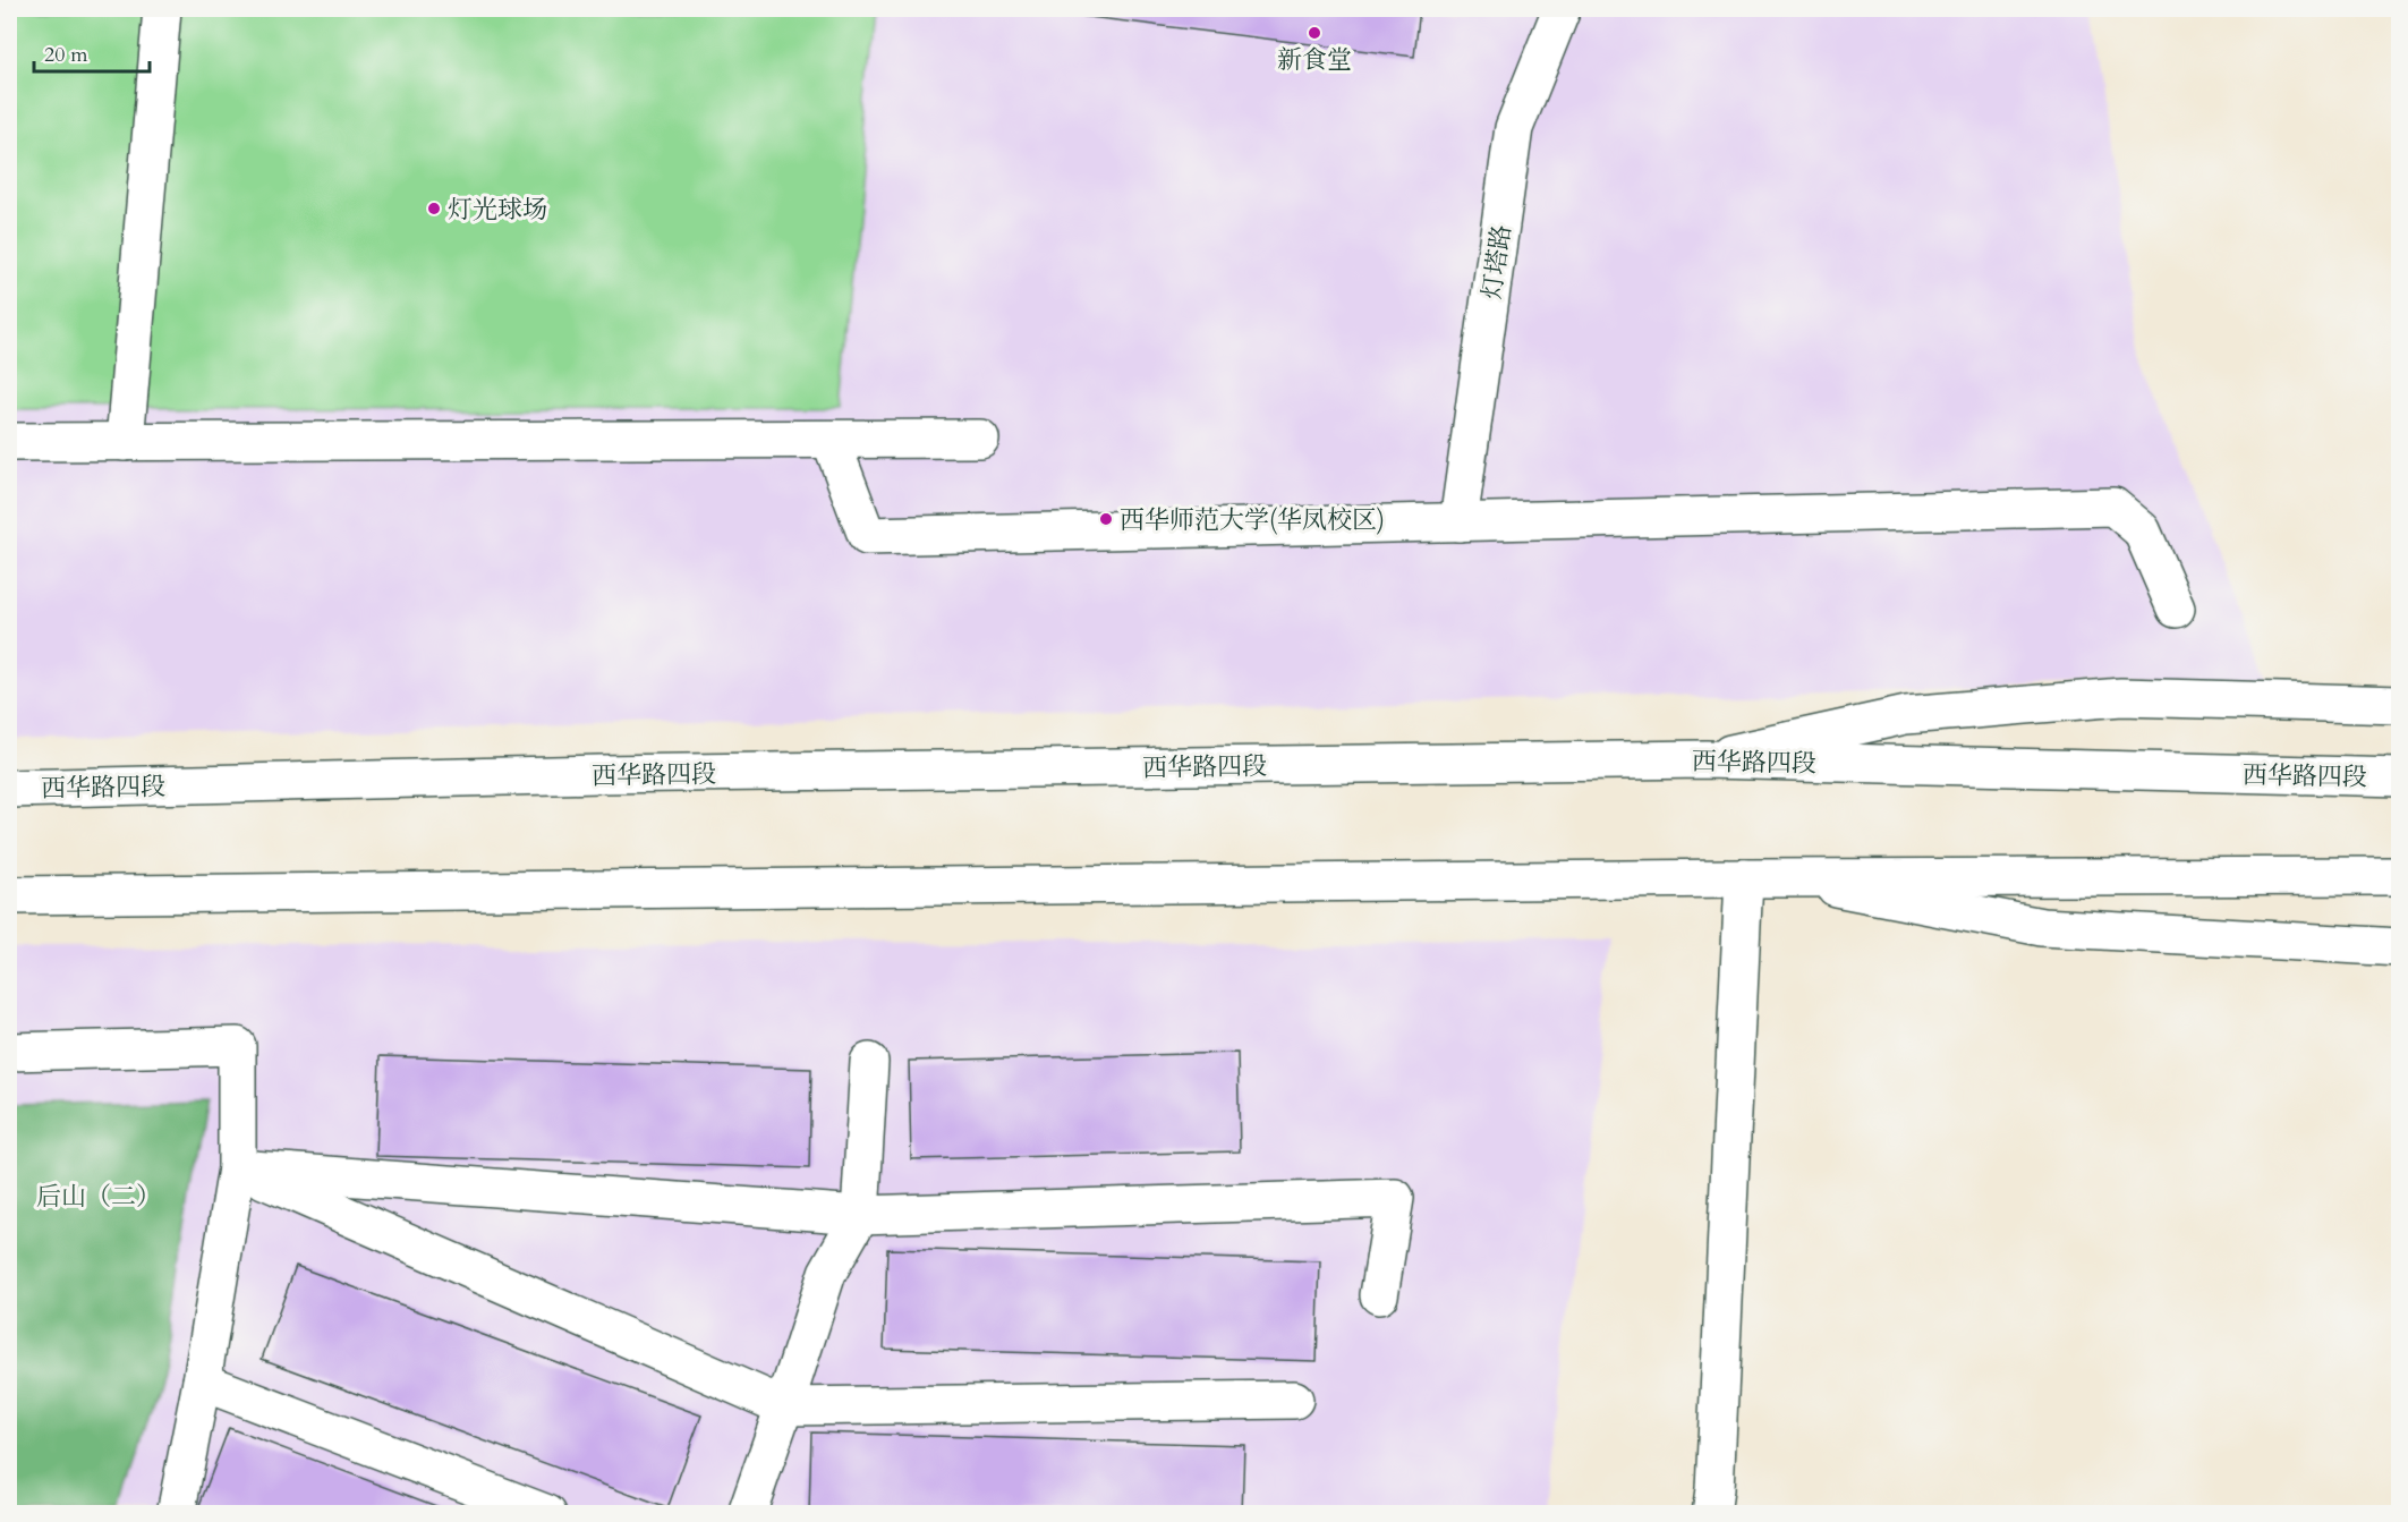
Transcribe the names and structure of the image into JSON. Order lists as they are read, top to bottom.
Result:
{
  "streets": {
    "street": ["灯塔路", "西华路四段"]
  },
  "parks": ["后山（二）"],
  "places": ["新食堂", "灯光球场", "西华师范大学(华凤校区)"],
  "scale_bar": "20 m"
}
